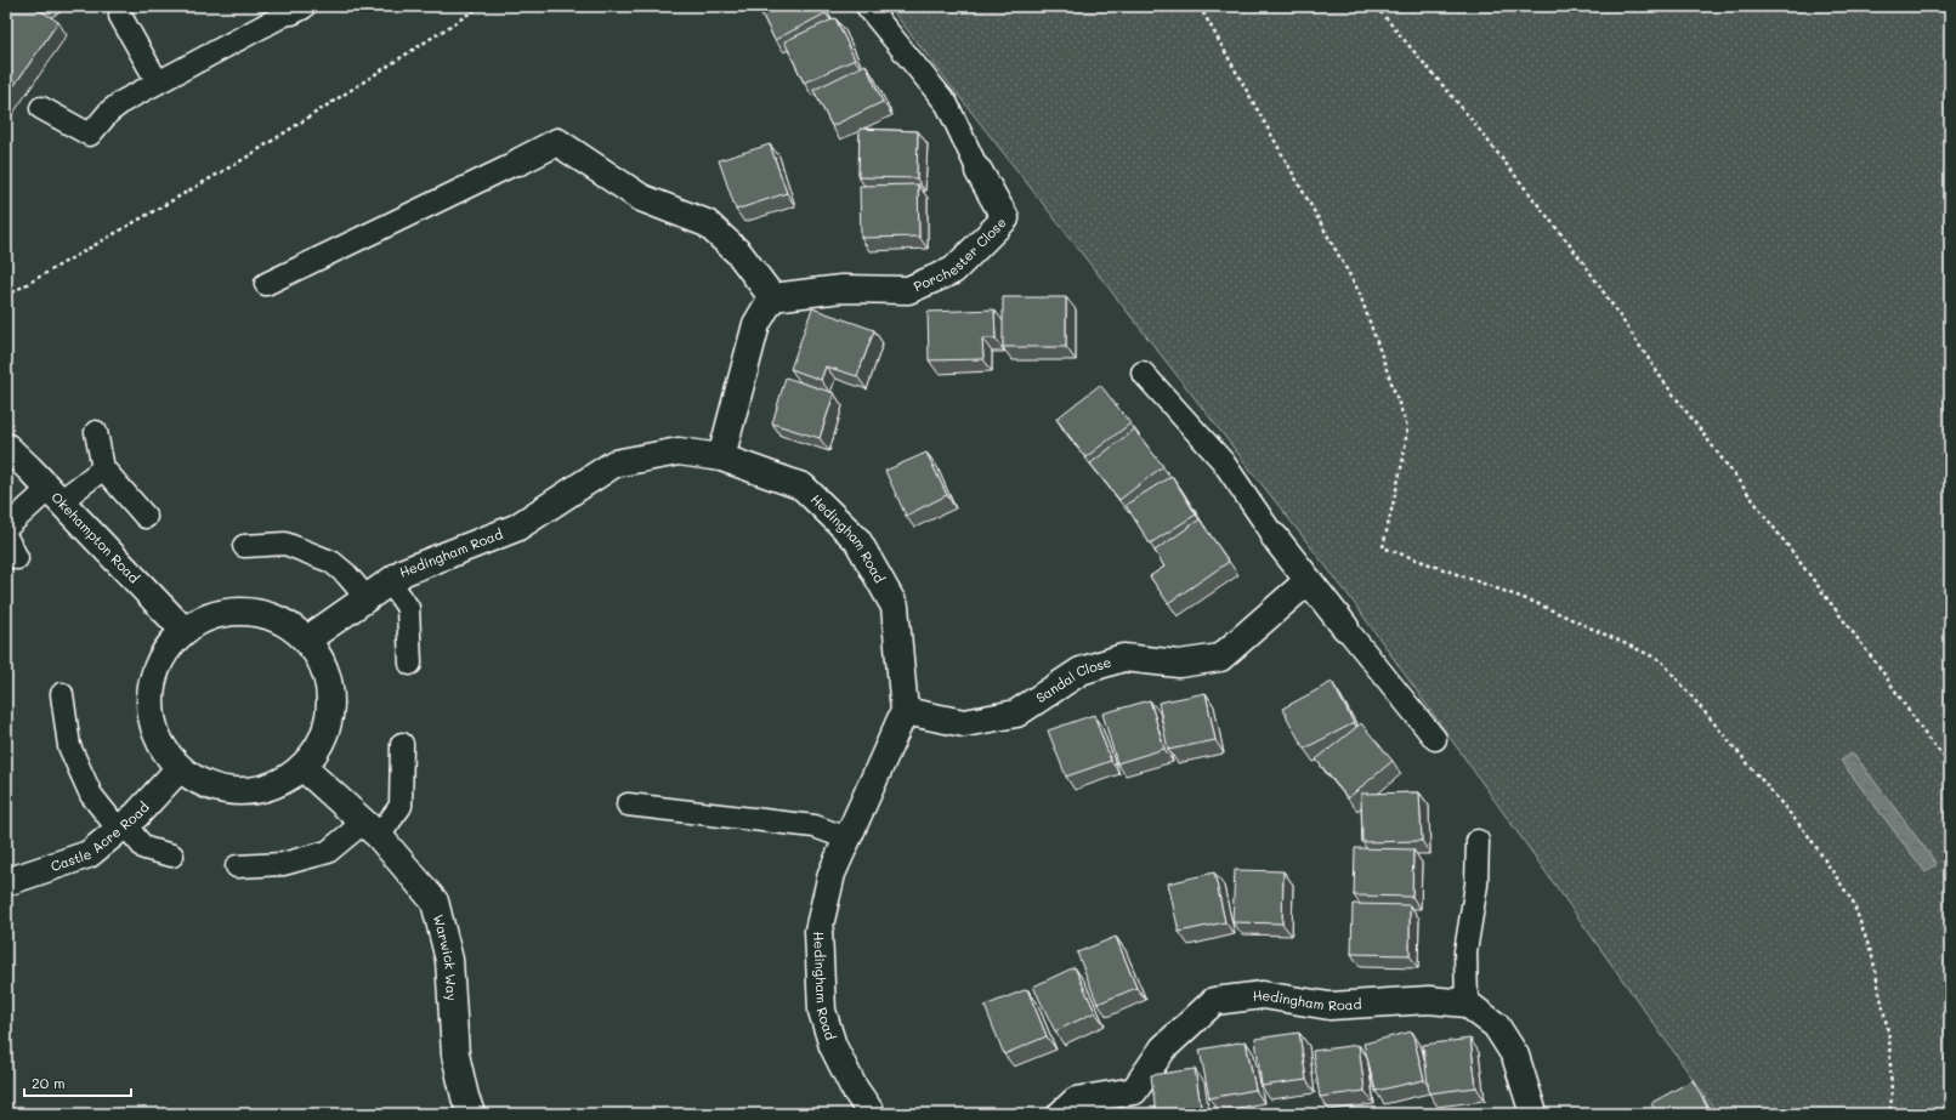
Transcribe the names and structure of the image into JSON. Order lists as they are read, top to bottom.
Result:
{
  "streets": {
    "street": [
      "Porchester Close",
      "Okehampton Road",
      "Hedingham Road",
      "Sandal Close",
      "Castle Acre Road",
      "Warwick Way"
    ]
  },
  "crossings": [
    ["Hedingham Road", "Sandal Close"]
  ],
  "scale_bar": "20 m"
}
